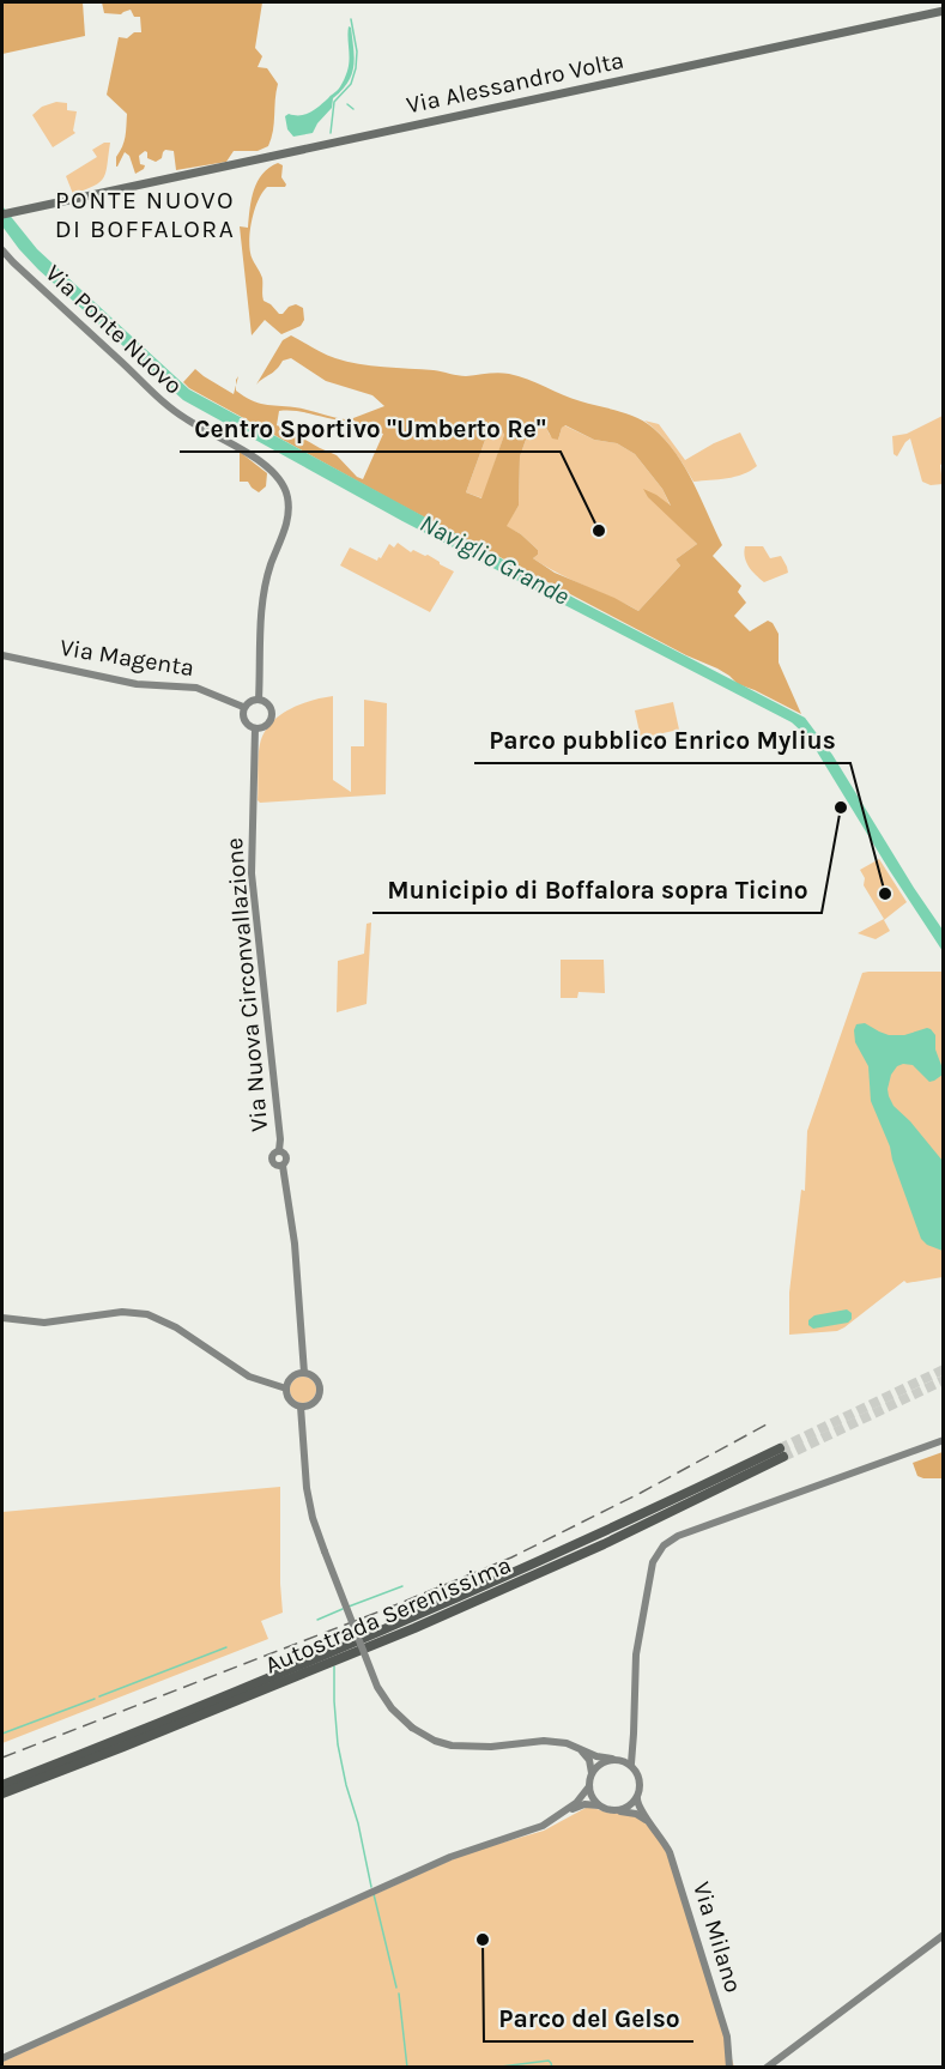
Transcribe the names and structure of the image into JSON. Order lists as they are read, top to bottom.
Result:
{
  "streets": {
    "highway": ["Autostrada Serenissima"],
    "main road": ["Via Alessandro Volta"],
    "street": [
      "Via Ponte Nuovo",
      "Via Magenta",
      "Via Nuova Circonvallazione",
      "Via Milano"
    ]
  },
  "crossings": [
    ["Via Ponte Nuovo", "Via Magenta"],
    ["Via Ponte Nuovo", "Via Nuova Circonvallazione"],
    ["Via Magenta", "Via Nuova Circonvallazione"]
  ],
  "districts": ["PONTE NUOVO DI BOFFALORA"],
  "water": ["Naviglio Grande"],
  "places": [
    "Centro Sportivo \"Umberto Re\"",
    "Municipio di Boffalora sopra Ticino",
    "Parco pubblico Enrico Mylius",
    "Parco del Gelso"
  ]
}
